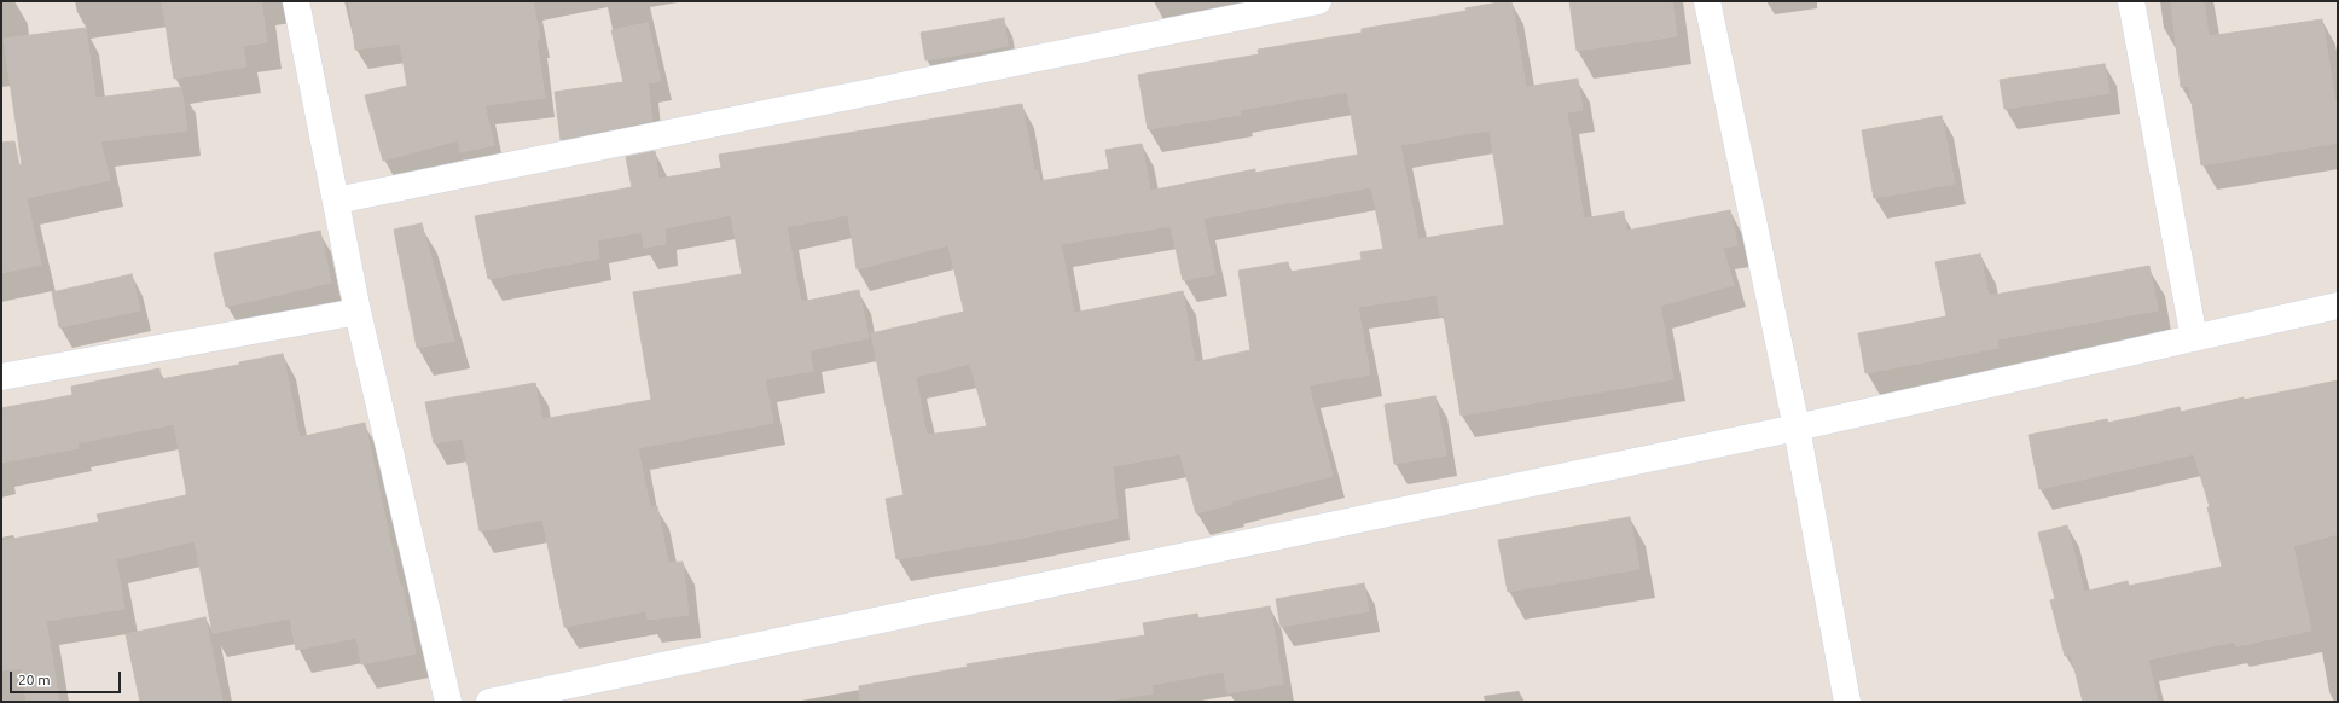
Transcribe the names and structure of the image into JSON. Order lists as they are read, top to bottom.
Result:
{
  "scale_bar": "20 m"
}
